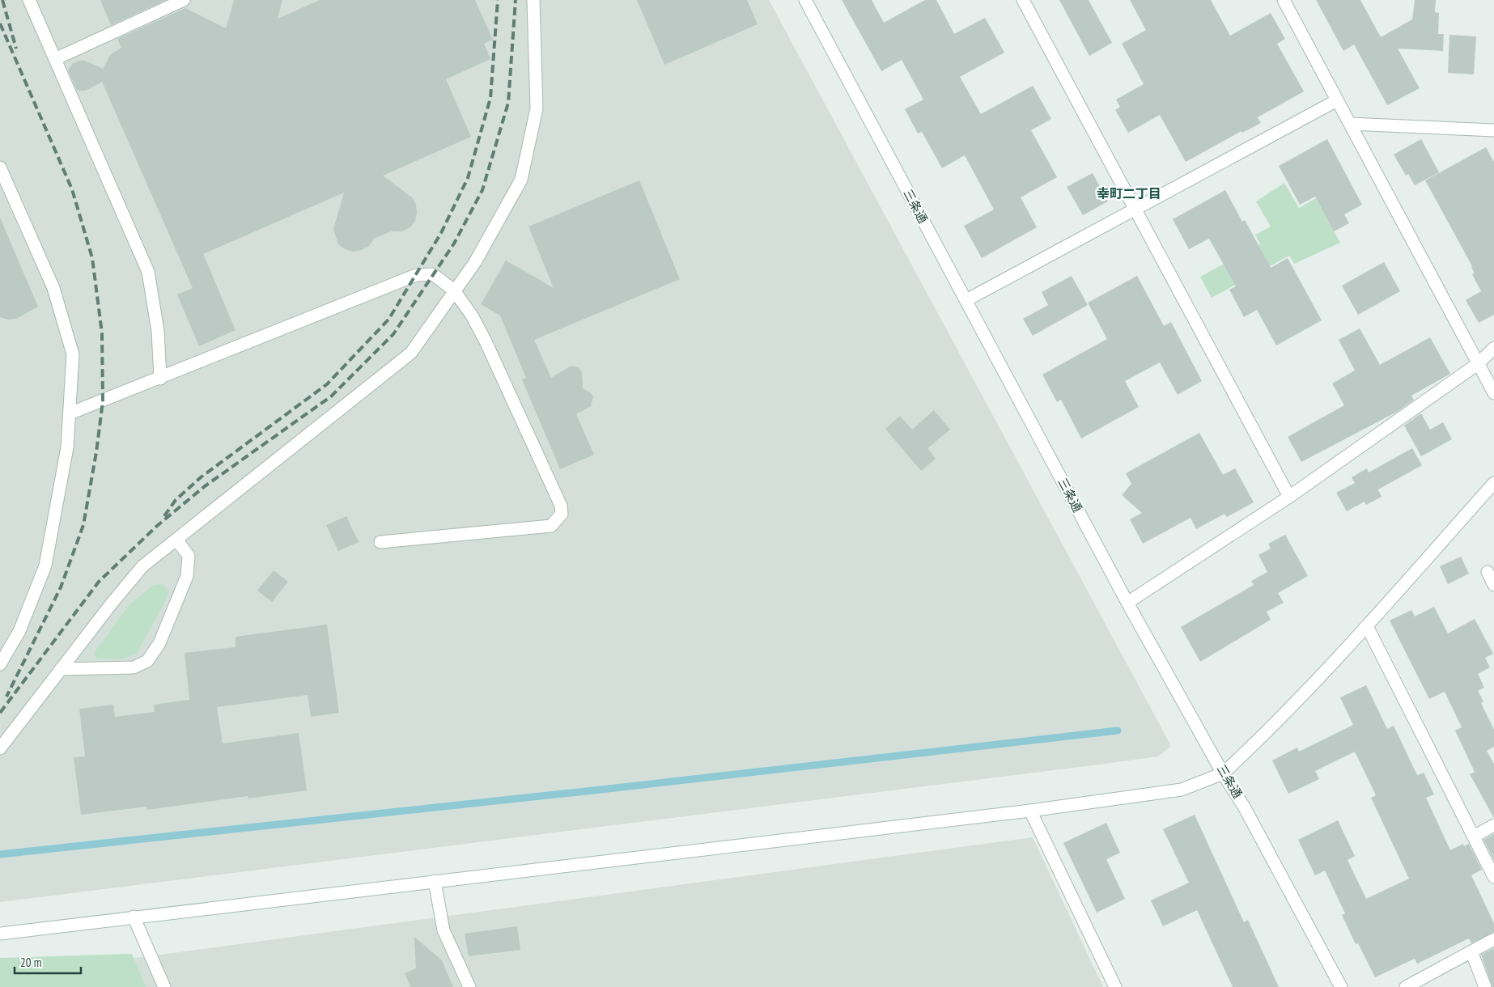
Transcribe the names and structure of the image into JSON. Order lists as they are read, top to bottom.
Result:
{
  "streets": {
    "street": ["三条通"]
  },
  "districts": ["幸町二丁目"],
  "scale_bar": "20 m"
}
